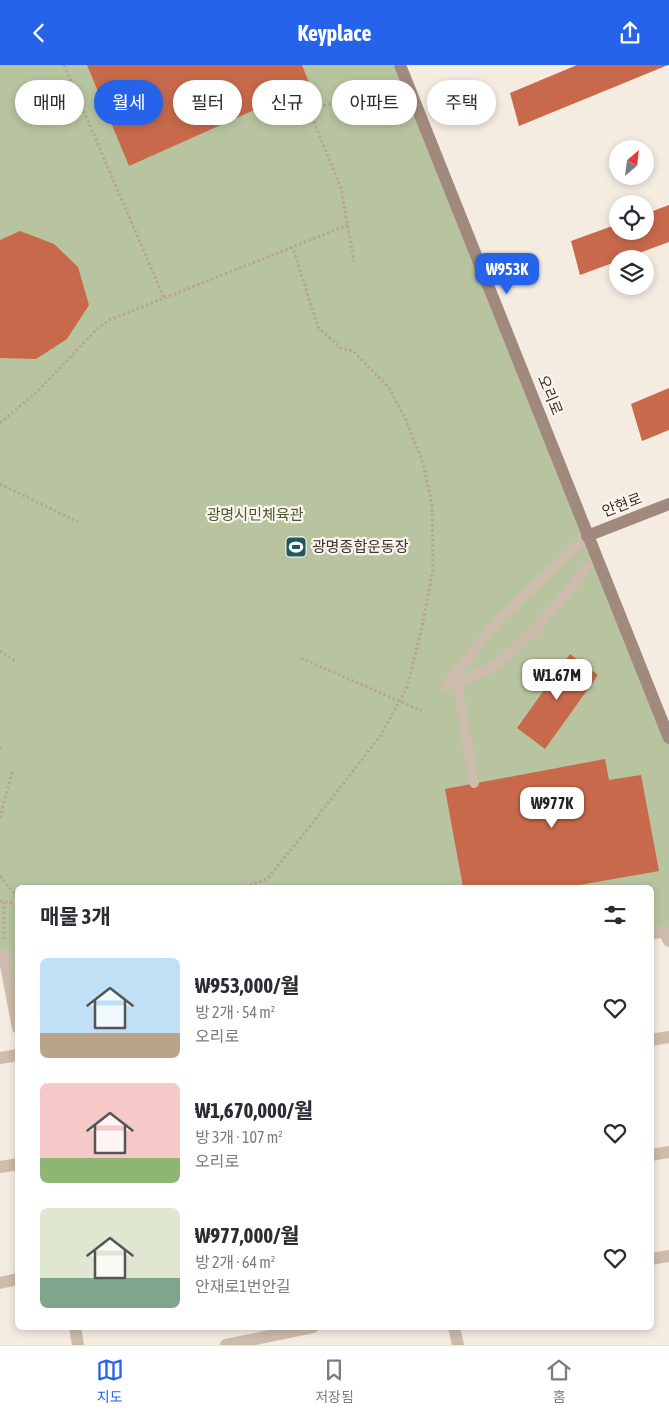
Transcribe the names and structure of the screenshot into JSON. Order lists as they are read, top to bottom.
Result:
{
  "streets": {
    "main road": ["오리로", "안현로"]
  },
  "crossings": [
    ["오리로", "안현로"]
  ],
  "parks": ["광명시민체육관"],
  "places": {
    "sports": ["광명종합운동장"]
  },
  "north": "top right",
  "page": {
    "header": "Keyplace",
    "chip": [
      "매매",
      "월세",
      "필터",
      "신규",
      "아파트",
      "주택"
    ],
    "price": ["₩953K", "₩1.67M", "₩977K"],
    "heading": "매물 3개",
    "list": [
      {
        "name": "₩953,000/월",
        "note": "방 2개 · 54 m² · 오리로"
      },
      {
        "name": "₩1,670,000/월",
        "note": "방 3개 · 107 m² · 오리로"
      },
      {
        "name": "₩977,000/월",
        "note": "방 2개 · 64 m² · 안재로1번안길"
      }
    ],
    "tabs": ["지도", "저장됨", "홈"]
  }
}
